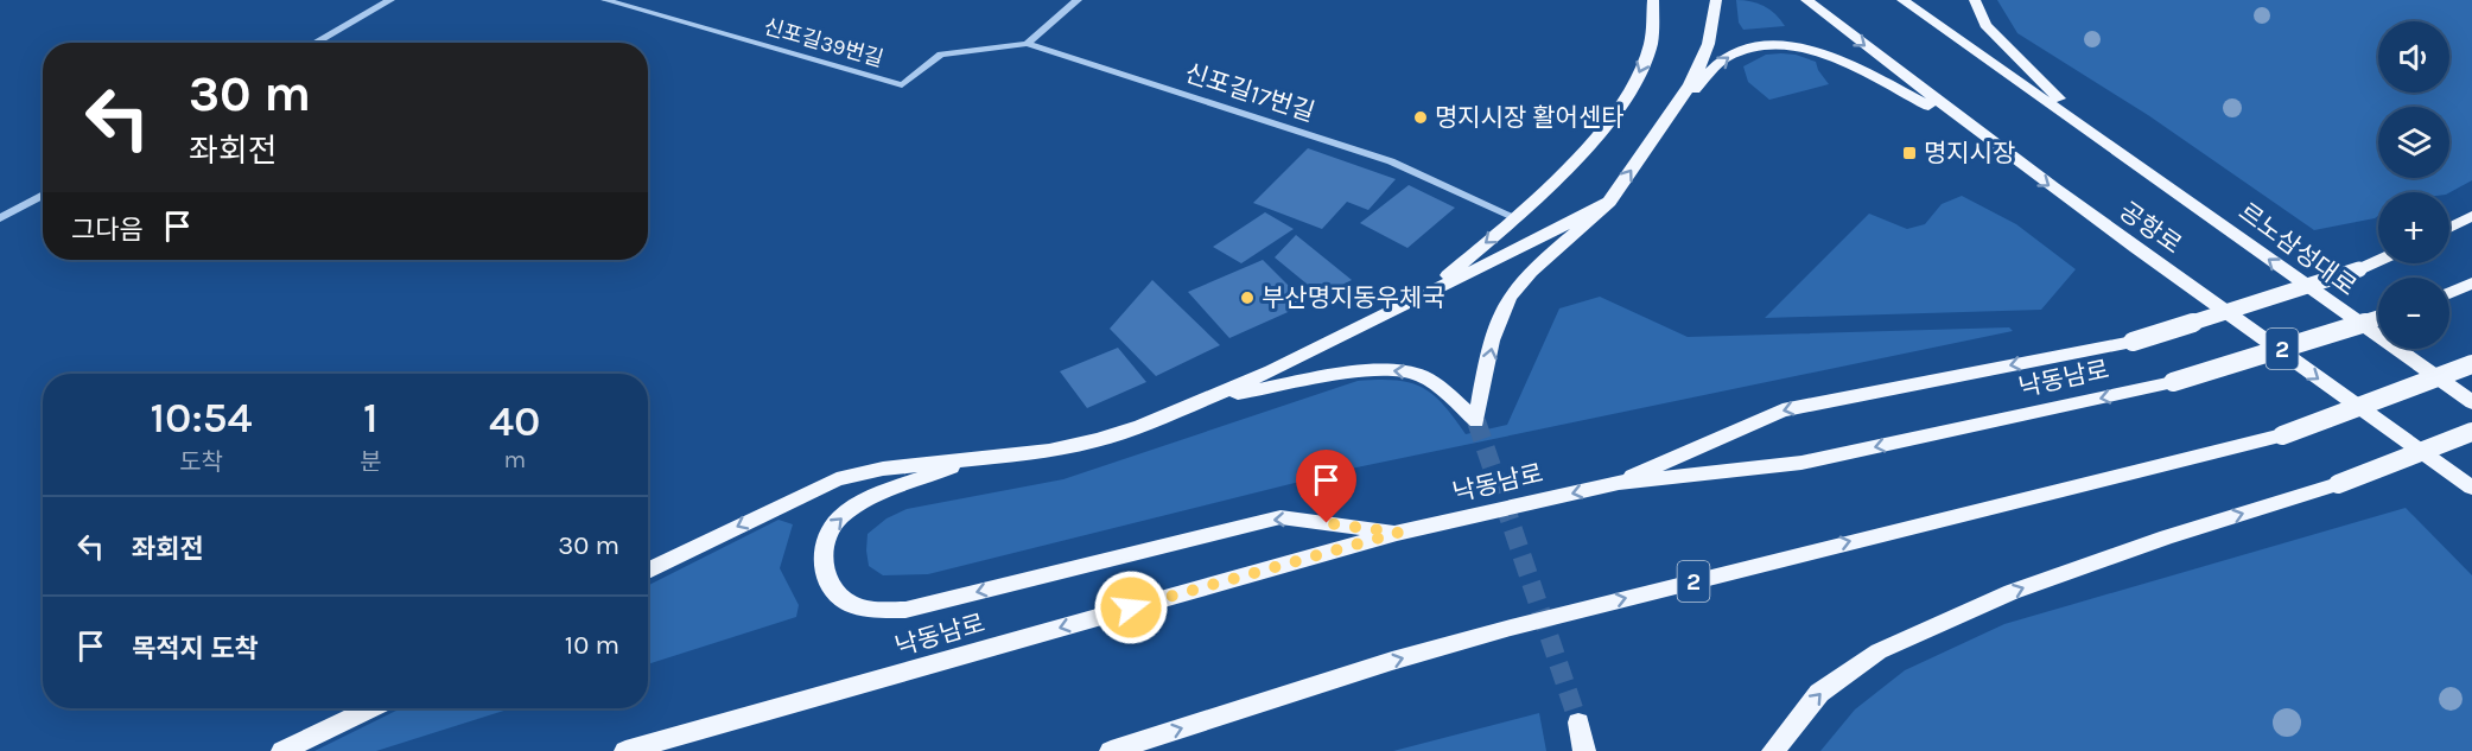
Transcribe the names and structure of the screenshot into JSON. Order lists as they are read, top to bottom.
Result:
{
  "streets": {
    "main road": [
      "공항로",
      "르노삼성대로",
      "2",
      "낙동남로"
    ],
    "street": ["신포길39번길", "신포길17번길"]
  },
  "crossings": [
    ["신포길39번길", "신포길17번길"]
  ],
  "one_way": ["르노삼성대로"],
  "places": {
    "other": ["명지시장 활어센타", "부산명지동우체국"],
    "transit": ["명지시장"]
  },
  "page": {
    "map_buttons": ["+", "−"],
    "turn": ["30 m", "좌회전"],
    "then": "그다음",
    "eta": [
      "10:54",
      "도착",
      "1",
      "분",
      "40",
      "m"
    ],
    "list": [
      {
        "name": "좌회전",
        "value": "30 m"
      },
      {
        "name": "목적지 도착",
        "value": "10 m"
      }
    ]
  }
}
